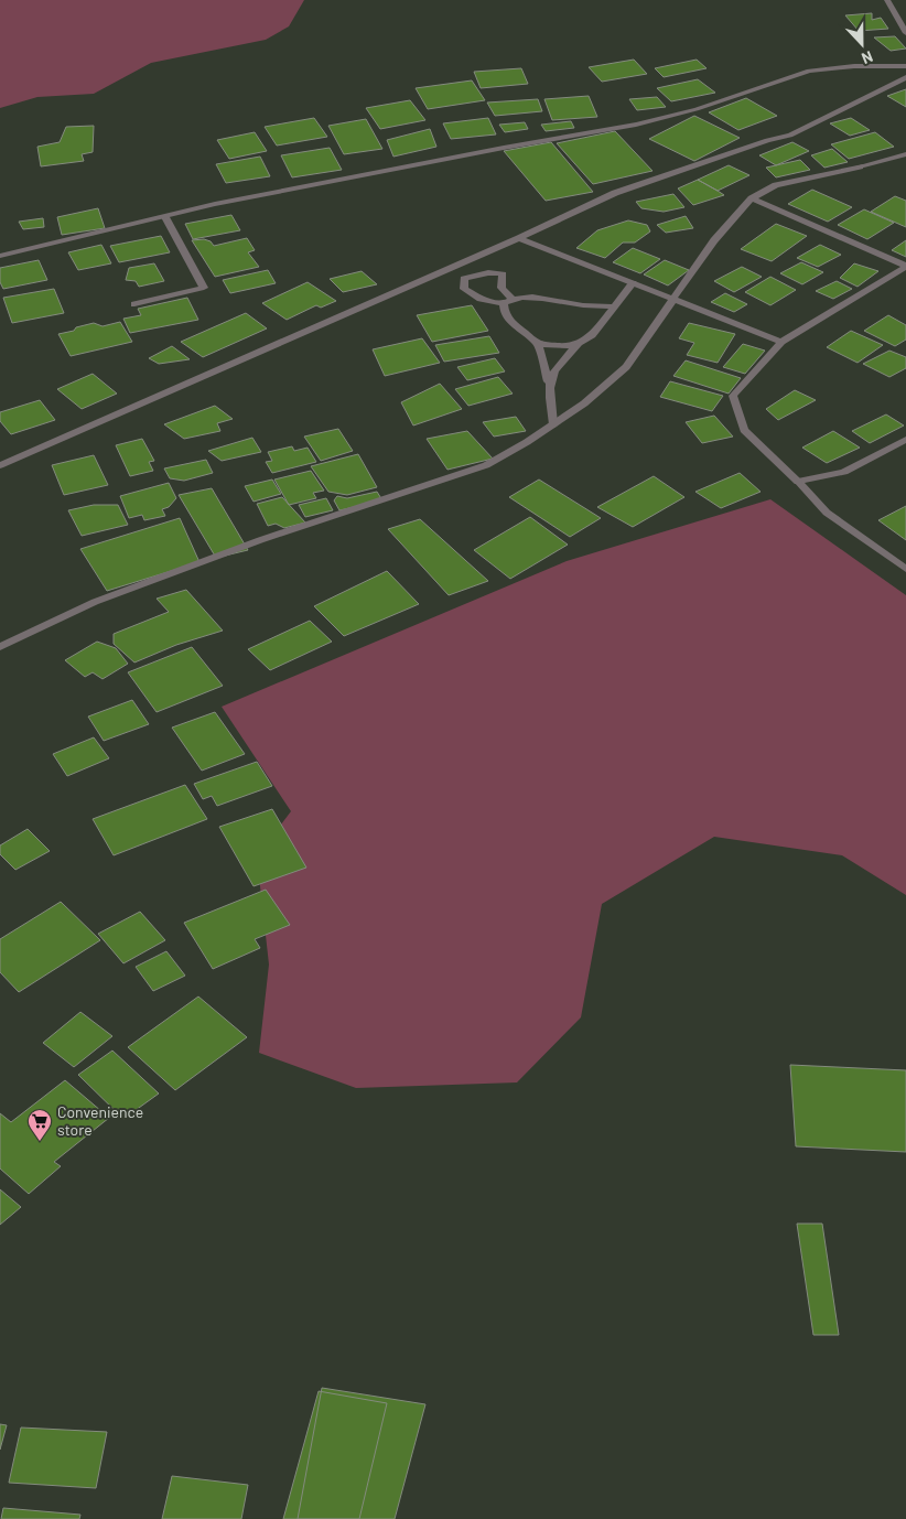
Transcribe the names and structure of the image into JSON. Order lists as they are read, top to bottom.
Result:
{
  "places": {
    "supermarket": ["Convenience store"]
  },
  "north": "bottom"
}
